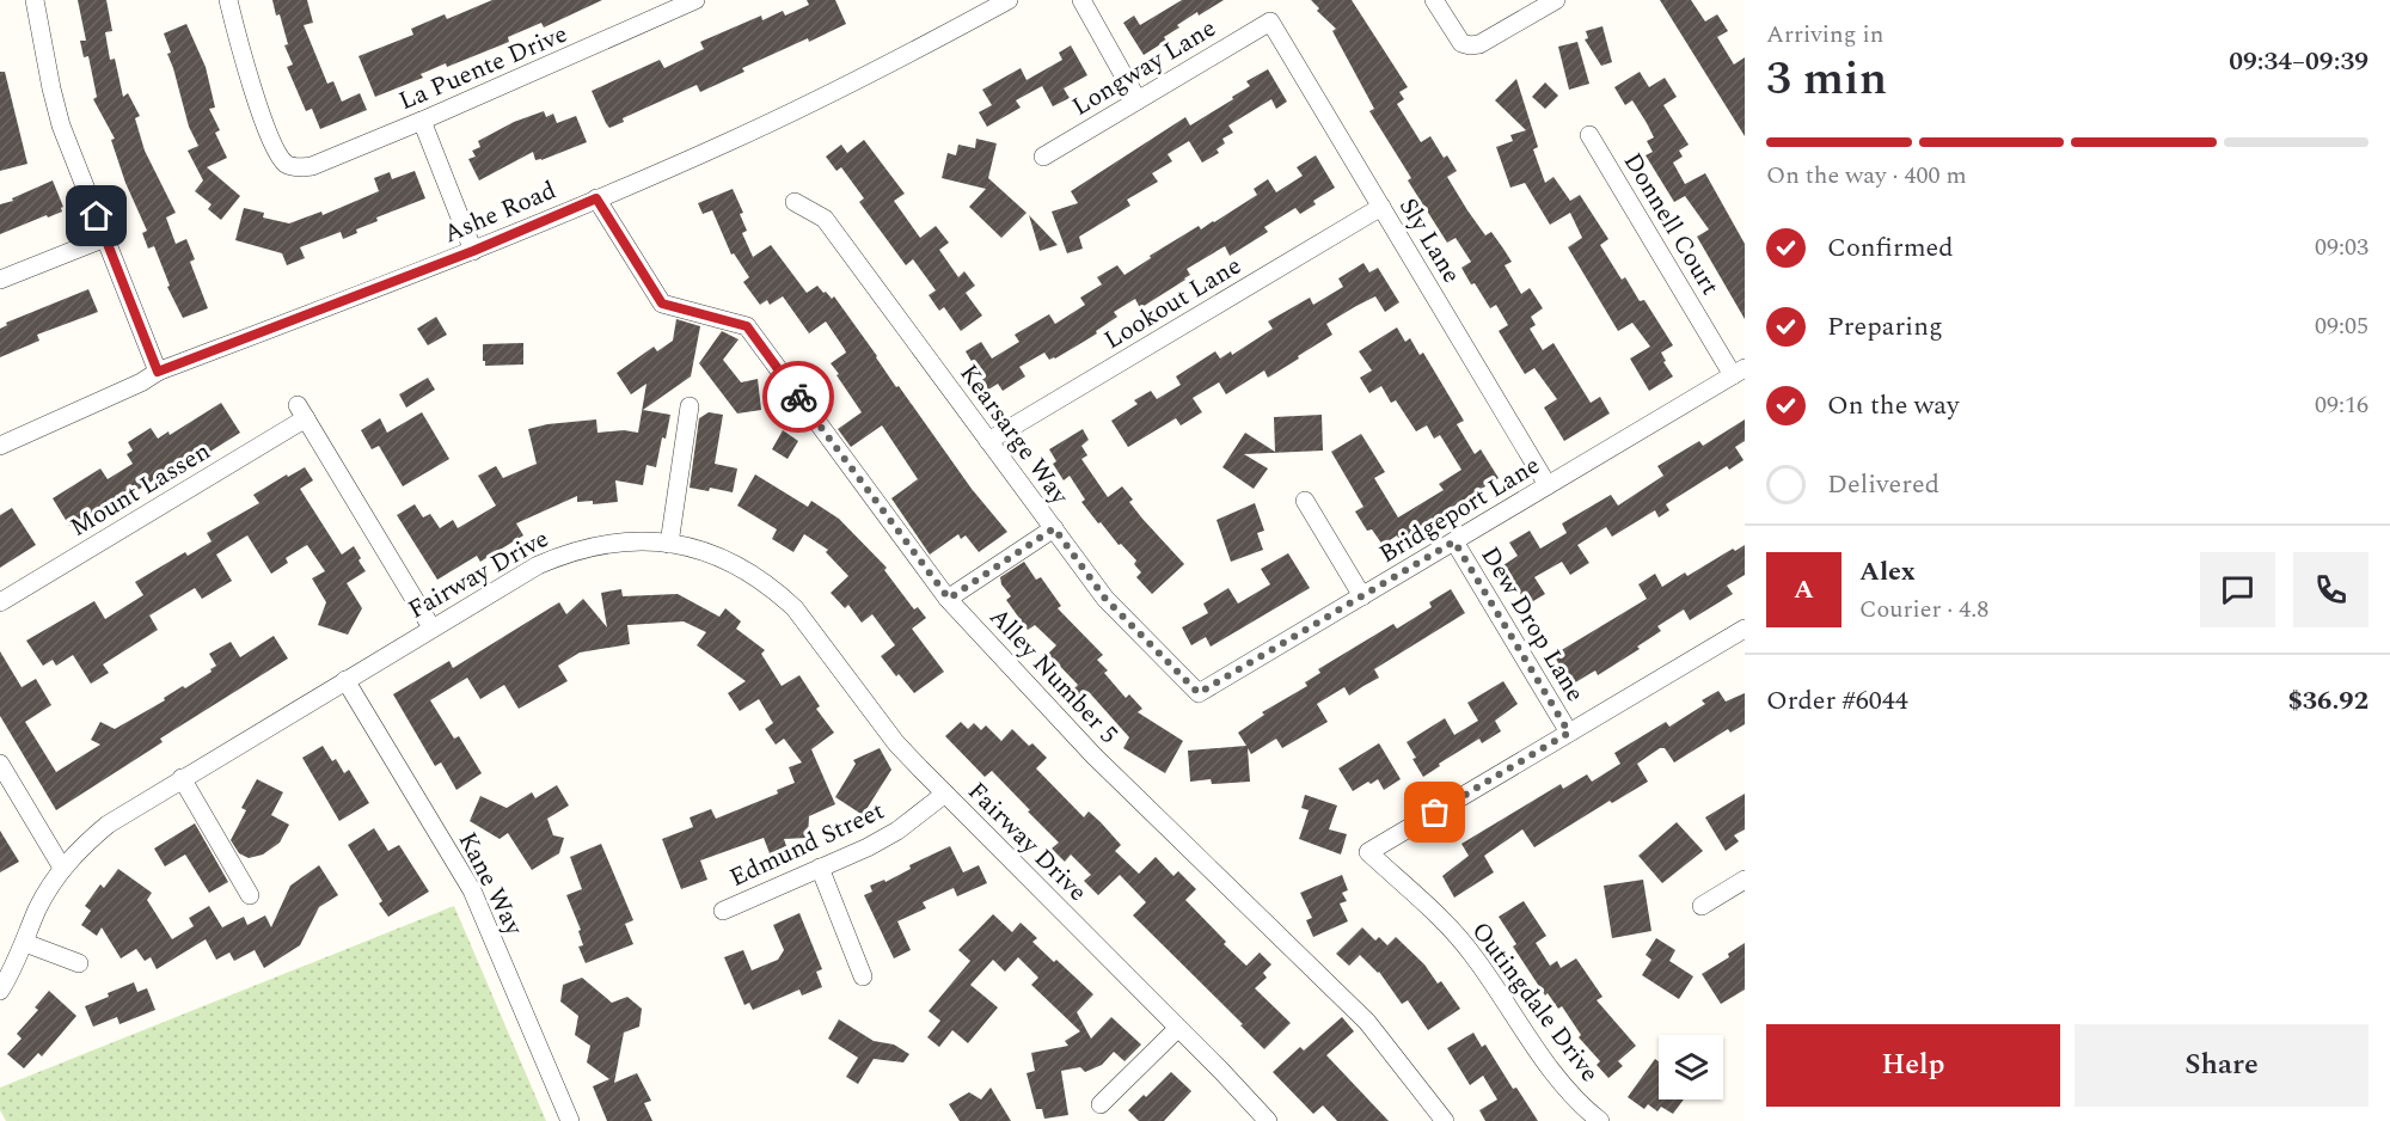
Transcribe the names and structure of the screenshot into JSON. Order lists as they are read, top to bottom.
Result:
{
  "streets": {
    "street": [
      "La Puente Drive",
      "Longway Lane",
      "Ashe Road",
      "Donnell Court",
      "Sly Lane",
      "Lookout Lane",
      "Kearsarge Way",
      "Mount Lassen",
      "Bridgeport Lane",
      "Fairway Drive",
      "Dew Drop Lane",
      "Alley Number 5",
      "Edmund Street",
      "Kane Way",
      "Outingdale Drive"
    ]
  },
  "crossings": [
    ["Longway Lane", "Sly Lane"],
    ["Ashe Road", "Alley Number 5"],
    ["Donnell Court", "Bridgeport Lane"],
    ["Sly Lane", "Lookout Lane"],
    ["Sly Lane", "Bridgeport Lane"],
    ["Lookout Lane", "Kearsarge Way"],
    ["Kearsarge Way", "Bridgeport Lane"],
    ["Mount Lassen", "Fairway Drive"],
    ["Bridgeport Lane", "Dew Drop Lane"],
    ["Fairway Drive", "Edmund Street"],
    ["Fairway Drive", "Kane Way"],
    ["Dew Drop Lane", "Outingdale Drive"]
  ],
  "page": {
    "heading": ["3 min", "Arriving in", "09:34–09:39"],
    "panel": [
      "Alex",
      "Courier · 4.8",
      "Order #6044",
      "$36.92"
    ],
    "bar": "On the way · 400 m",
    "list": [
      ["Confirmed", "09:03"],
      ["Preparing", "09:05"],
      ["On the way", "09:16"],
      "Delivered"
    ],
    "round": "A",
    "buttons": ["Help", "Share"]
  }
}
